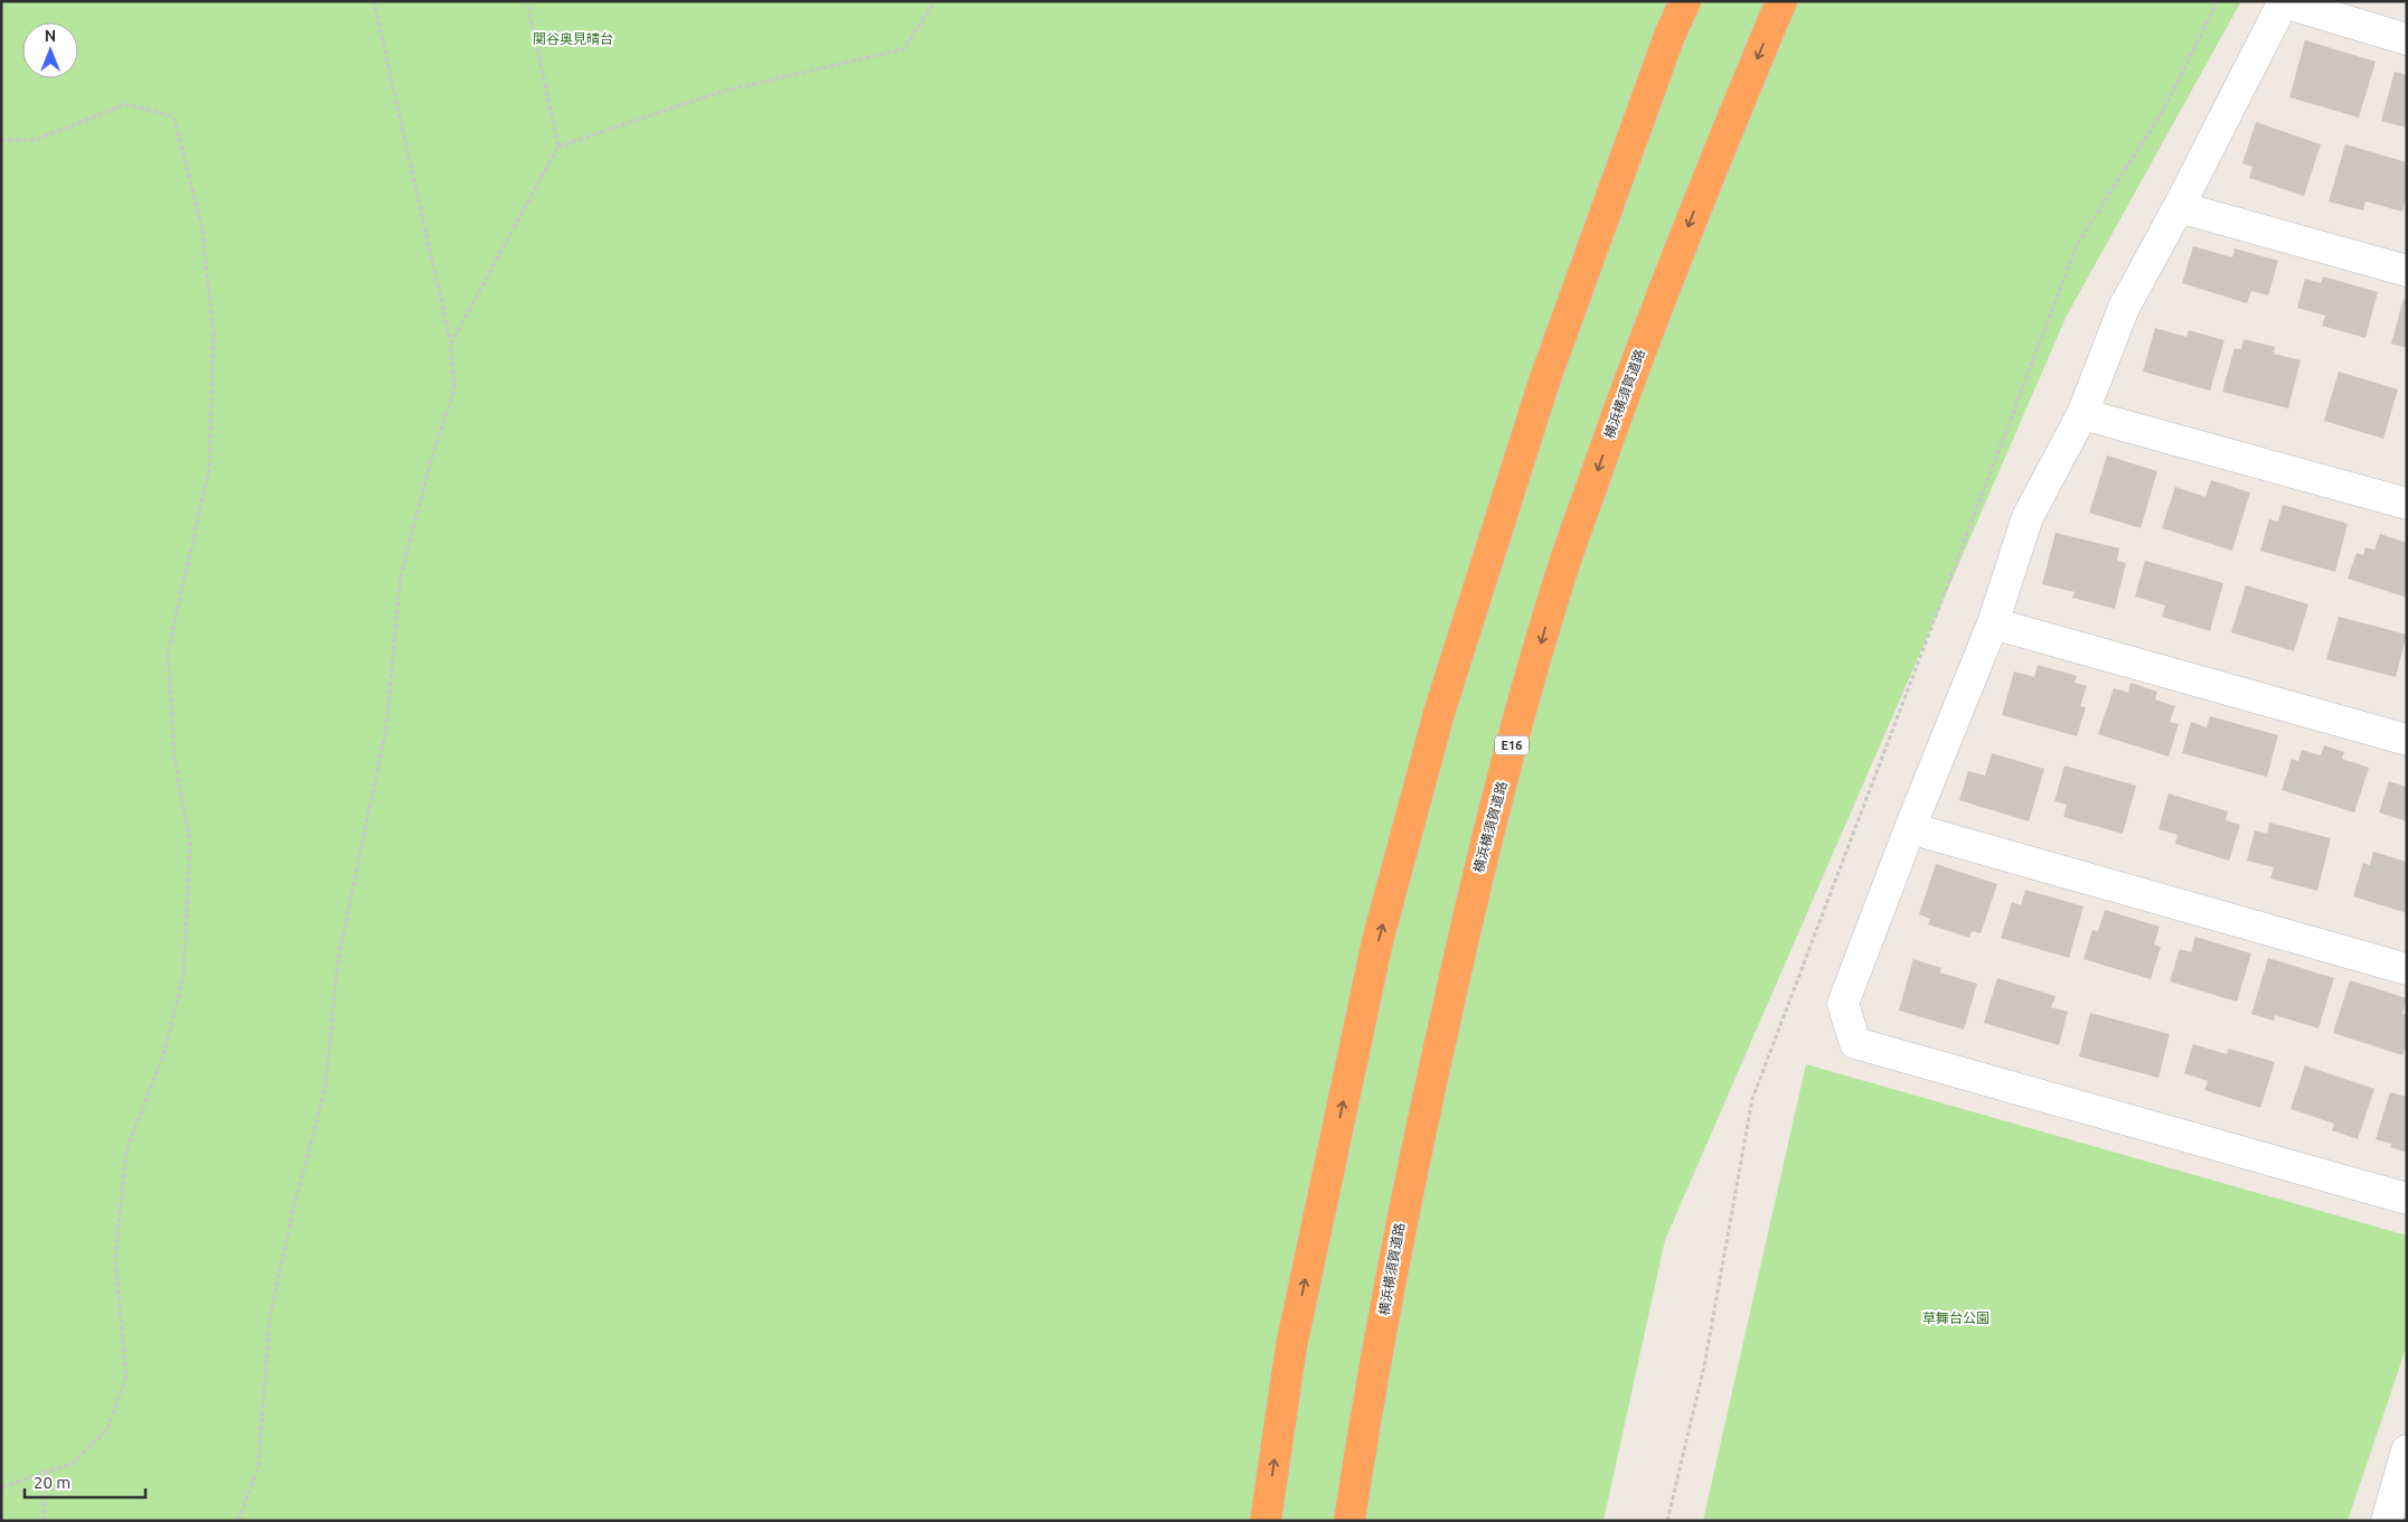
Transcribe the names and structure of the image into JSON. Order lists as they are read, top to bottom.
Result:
{
  "streets": {
    "highway": ["横浜横須賀道路", "E16"]
  },
  "parks": ["関谷奥見晴台", "草舞台公園"],
  "scale_bar": "20 m",
  "north": "top"
}
